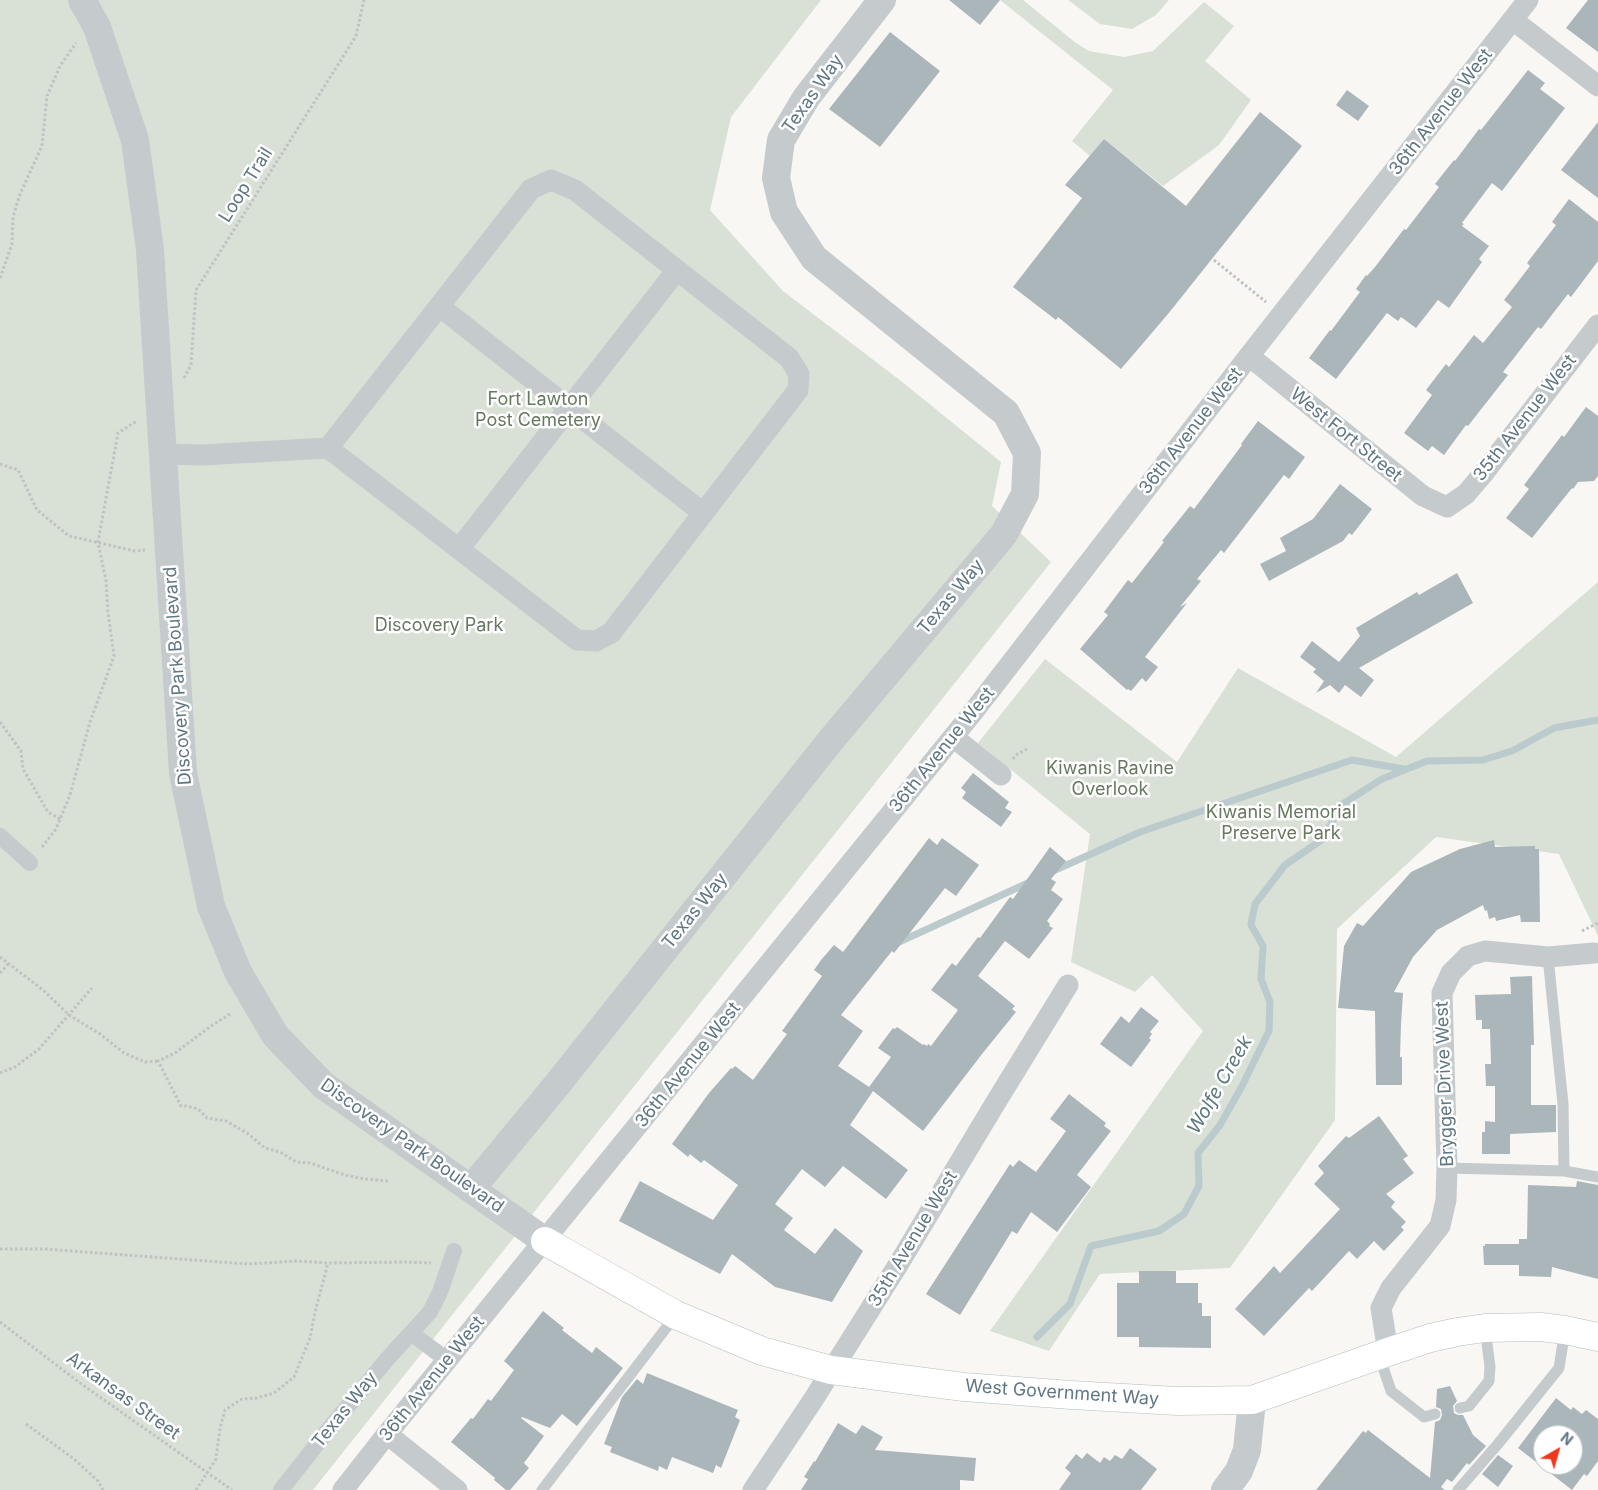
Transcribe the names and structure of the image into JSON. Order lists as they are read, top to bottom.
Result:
{
  "streets": {
    "main road": ["West Government Way"],
    "street": [
      "Texas Way",
      "36th Avenue West",
      "35th Avenue West",
      "West Fort Street",
      "Discovery Park Boulevard",
      "Brygger Drive West"
    ],
    "path": ["Loop Trail", "Arkansas Street"]
  },
  "crossings": [
    ["Texas Way", "Discovery Park Boulevard"],
    ["36th Avenue West", "West Fort Street"],
    ["36th Avenue West", "Discovery Park Boulevard"],
    ["36th Avenue West", "West Government Way"],
    ["35th Avenue West", "West Fort Street"],
    ["35th Avenue West", "West Government Way"],
    ["Discovery Park Boulevard", "West Government Way"],
    ["Brygger Drive West", "West Government Way"]
  ],
  "water": ["Wolfe Creek"],
  "parks": [
    "Fort Lawton Post Cemetery",
    "Discovery Park",
    "Kiwanis Ravine Overlook",
    "Kiwanis Memorial Preserve Park"
  ],
  "north": "top right"
}
